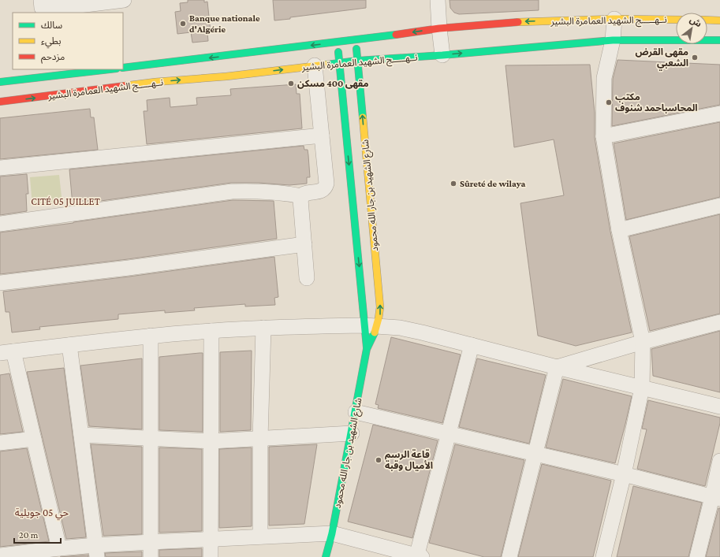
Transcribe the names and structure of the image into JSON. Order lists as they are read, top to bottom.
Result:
{
  "streets": {
    "main road": ["نــهـــــج الشهيد العمامرة البشير", "شارع الشهيد بن جار الله محمود"]
  },
  "crossings": [
    ["نــهـــــج الشهيد العمامرة البشير", "شارع الشهيد بن جار الله محمود"]
  ],
  "districts": ["CITÉ 05 JUILLET", "حي 05 جويلية"],
  "places": [
    "Banque nationale d'Algérie",
    "مقهى القرض الشعبي",
    "مقهى 400 مسكن",
    "مكتب المحاسباحمد شنوف",
    "Sûreté de wilaya",
    "قاعة الرسم الأميال وقبة"
  ],
  "legend": ["سالك", "بطيء", "مزدحم"],
  "scale_bar": "20 m",
  "north": "top right"
}
